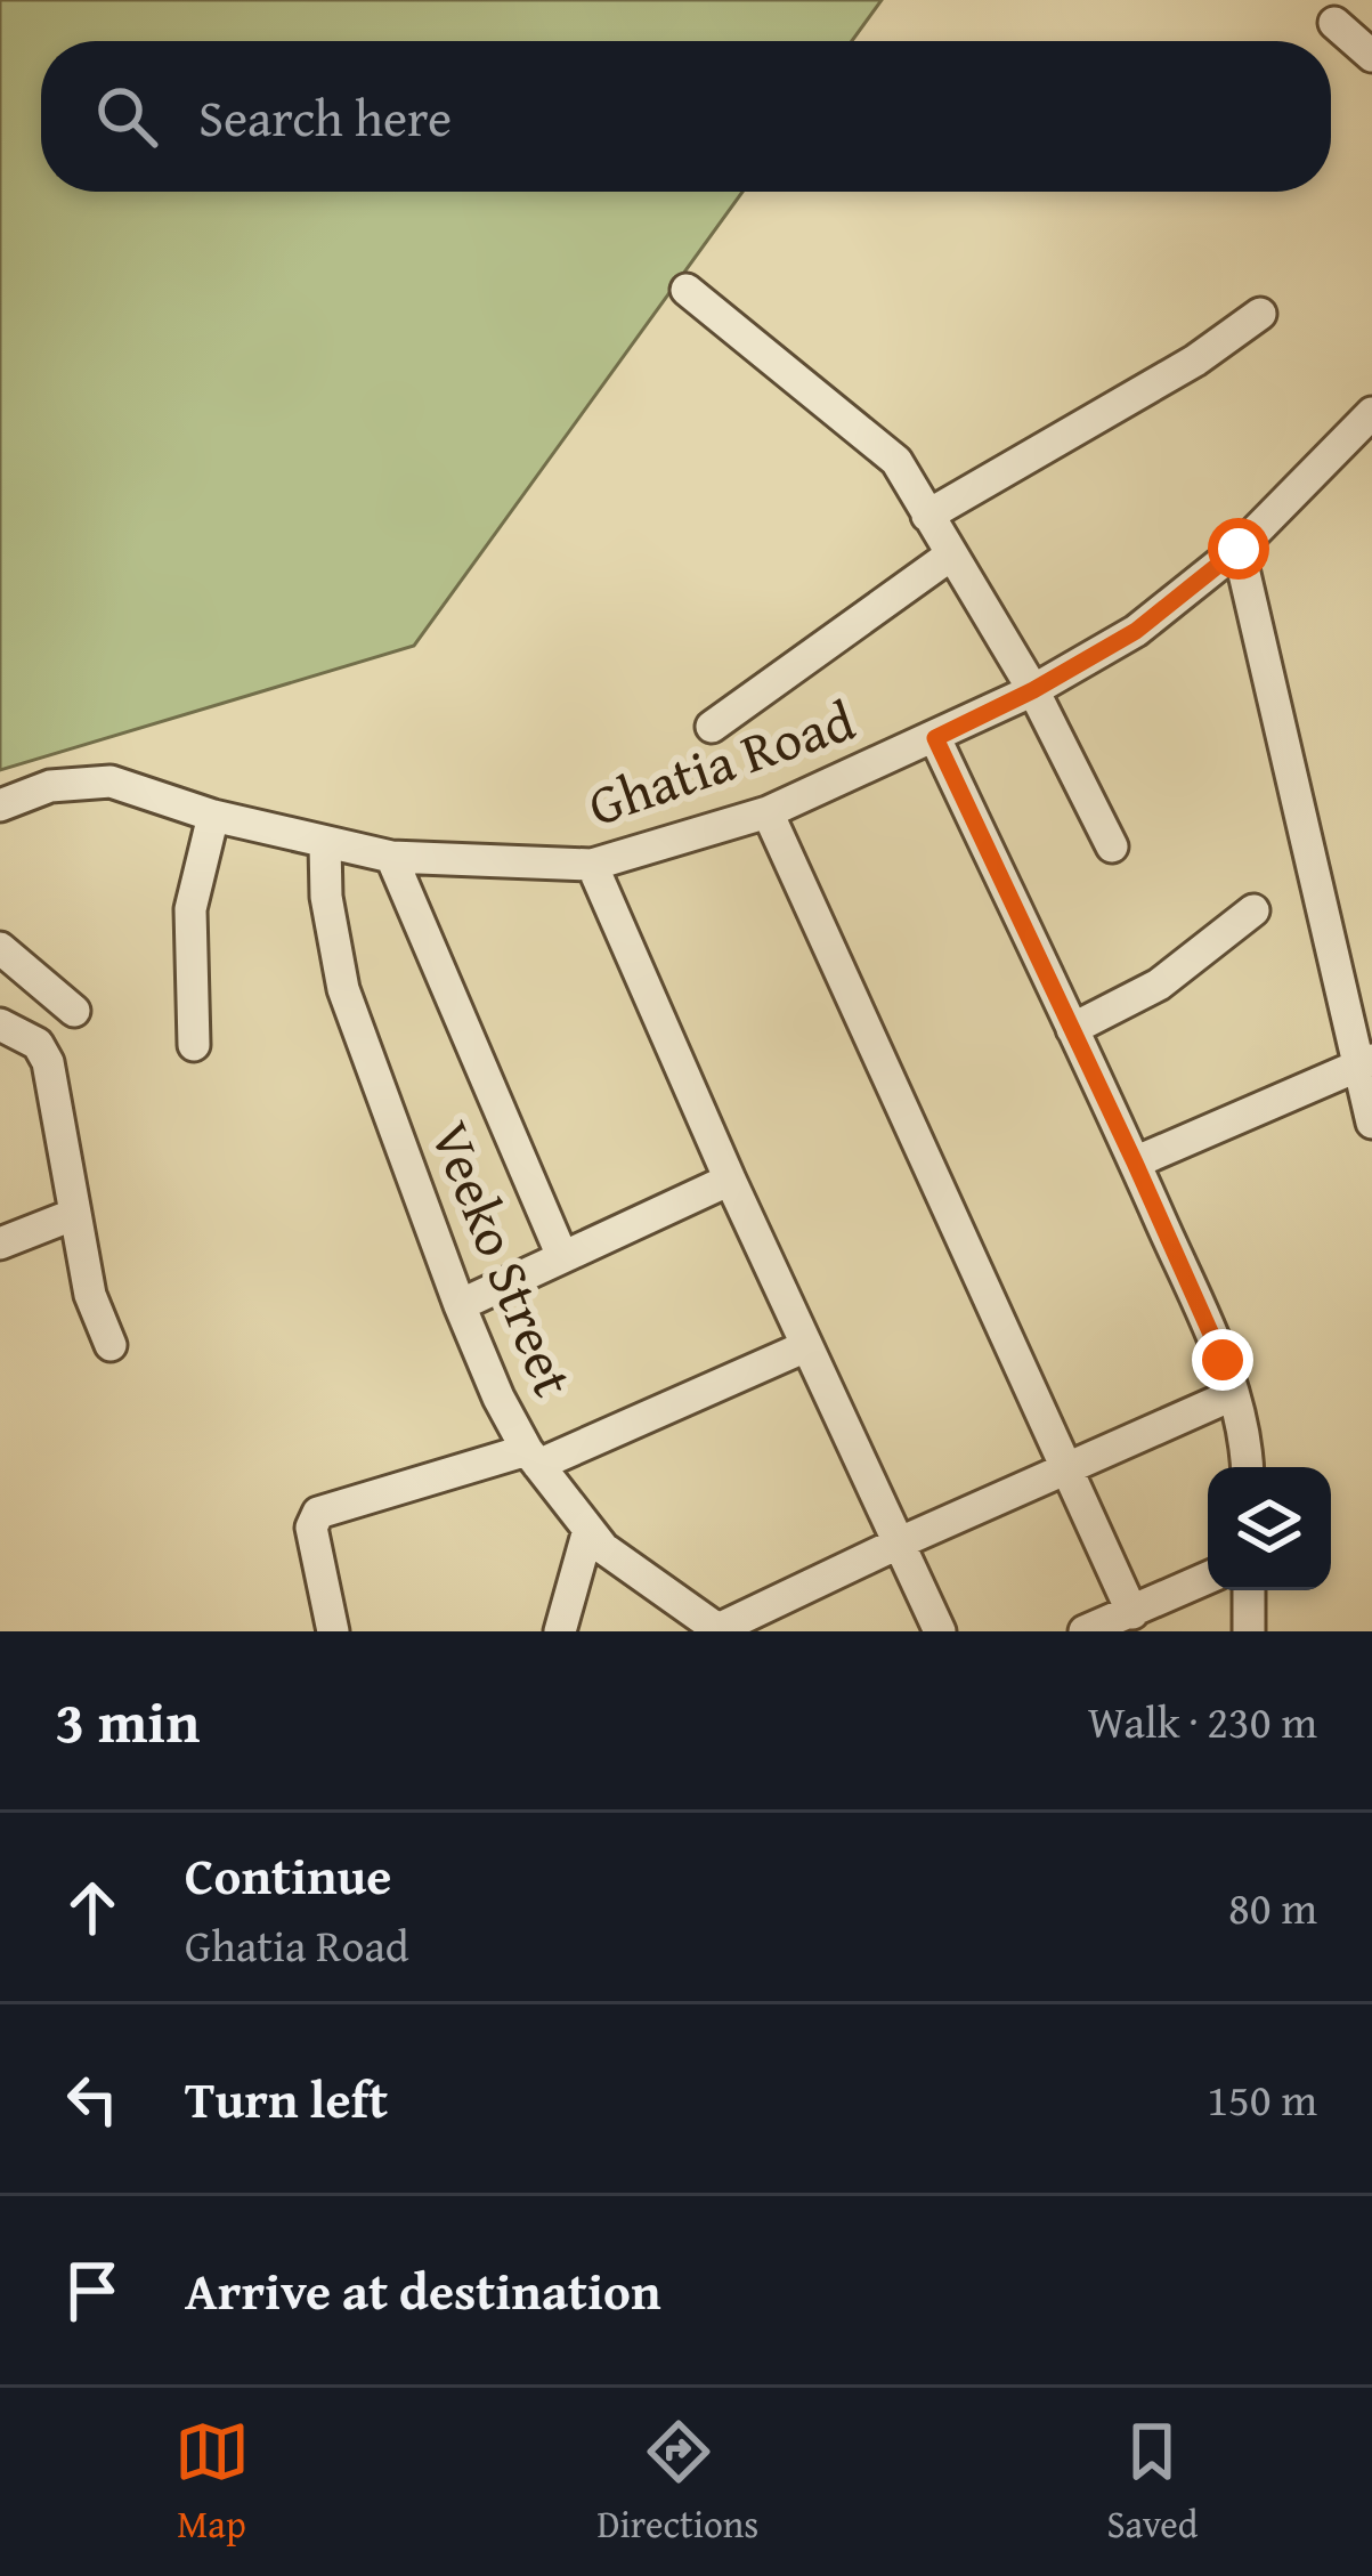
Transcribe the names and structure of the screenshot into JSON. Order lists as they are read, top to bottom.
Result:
{
  "streets": {
    "street": ["Ghatia Road", "Veeko Street"]
  },
  "crossings": [
    ["Ghatia Road", "Veeko Street"]
  ],
  "page": {
    "search": "Search here",
    "heading": ["3 min", "Walk · 230 m"],
    "list": [
      ["Continue", "Ghatia Road", "80 m"],
      ["Turn left", "150 m"],
      "Arrive at destination"
    ],
    "nav": ["Map", "Directions", "Saved"]
  }
}
